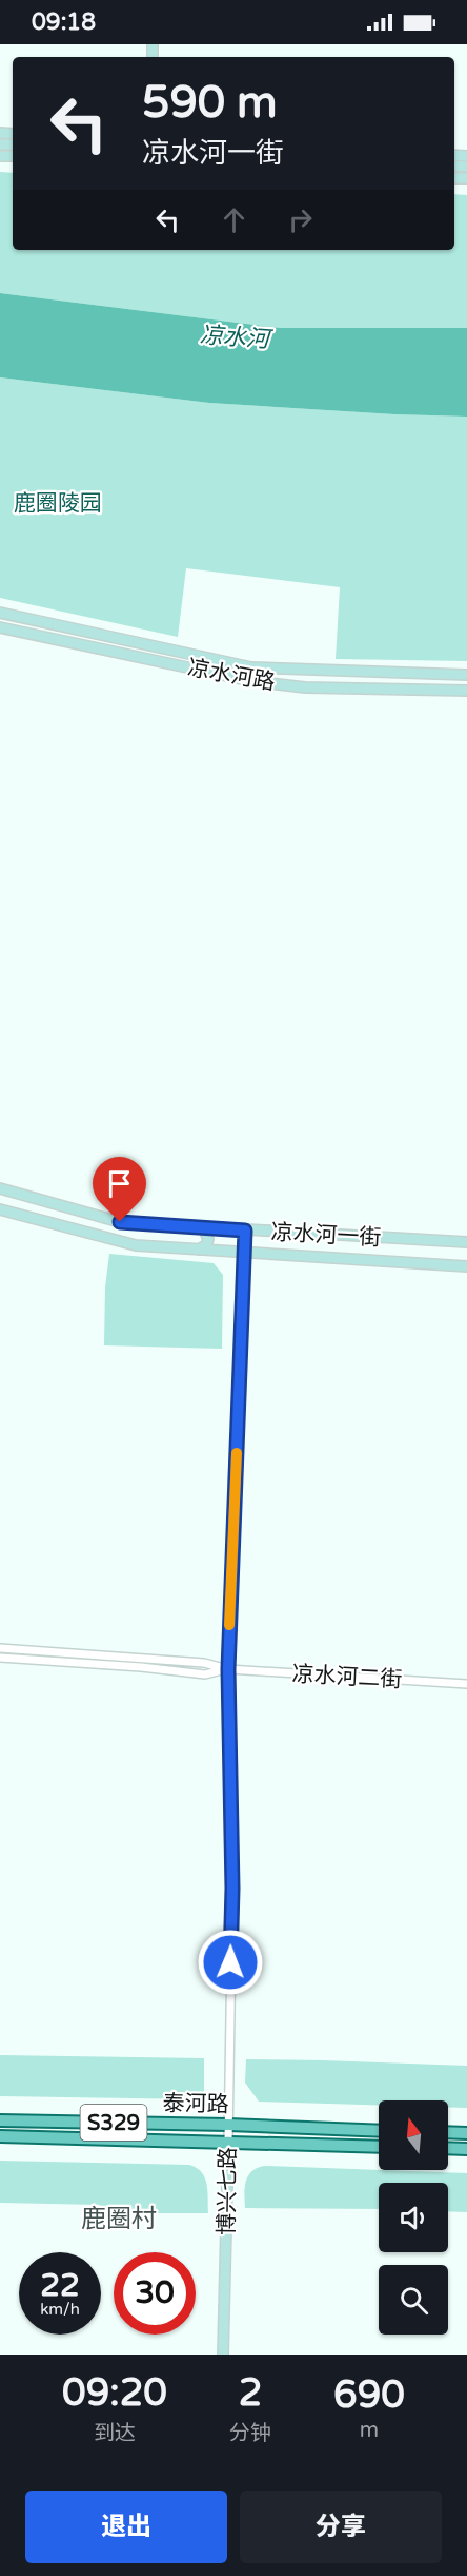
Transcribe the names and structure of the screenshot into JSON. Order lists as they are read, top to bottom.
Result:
{
  "streets": {
    "main road": ["泰河路", "S329"],
    "street": [
      "凉水河路",
      "凉水河一街",
      "凉水河二街",
      "博兴七路"
    ]
  },
  "crossings": [
    ["凉水河一街", "博兴七路"],
    ["凉水河二街", "博兴七路"],
    ["泰河路", "博兴七路"]
  ],
  "districts": ["鹿圈村"],
  "water": ["凉水河"],
  "parks": ["鹿圈陵园"],
  "north": "top",
  "page": {
    "status": "09:18",
    "turn": ["590 m", "凉水河一街"],
    "speed": "22 km/h",
    "limit": "30",
    "eta": [
      "09:20",
      "到达",
      "2",
      "分钟",
      "690",
      "m"
    ],
    "buttons": ["退出", "分享"]
  }
}
